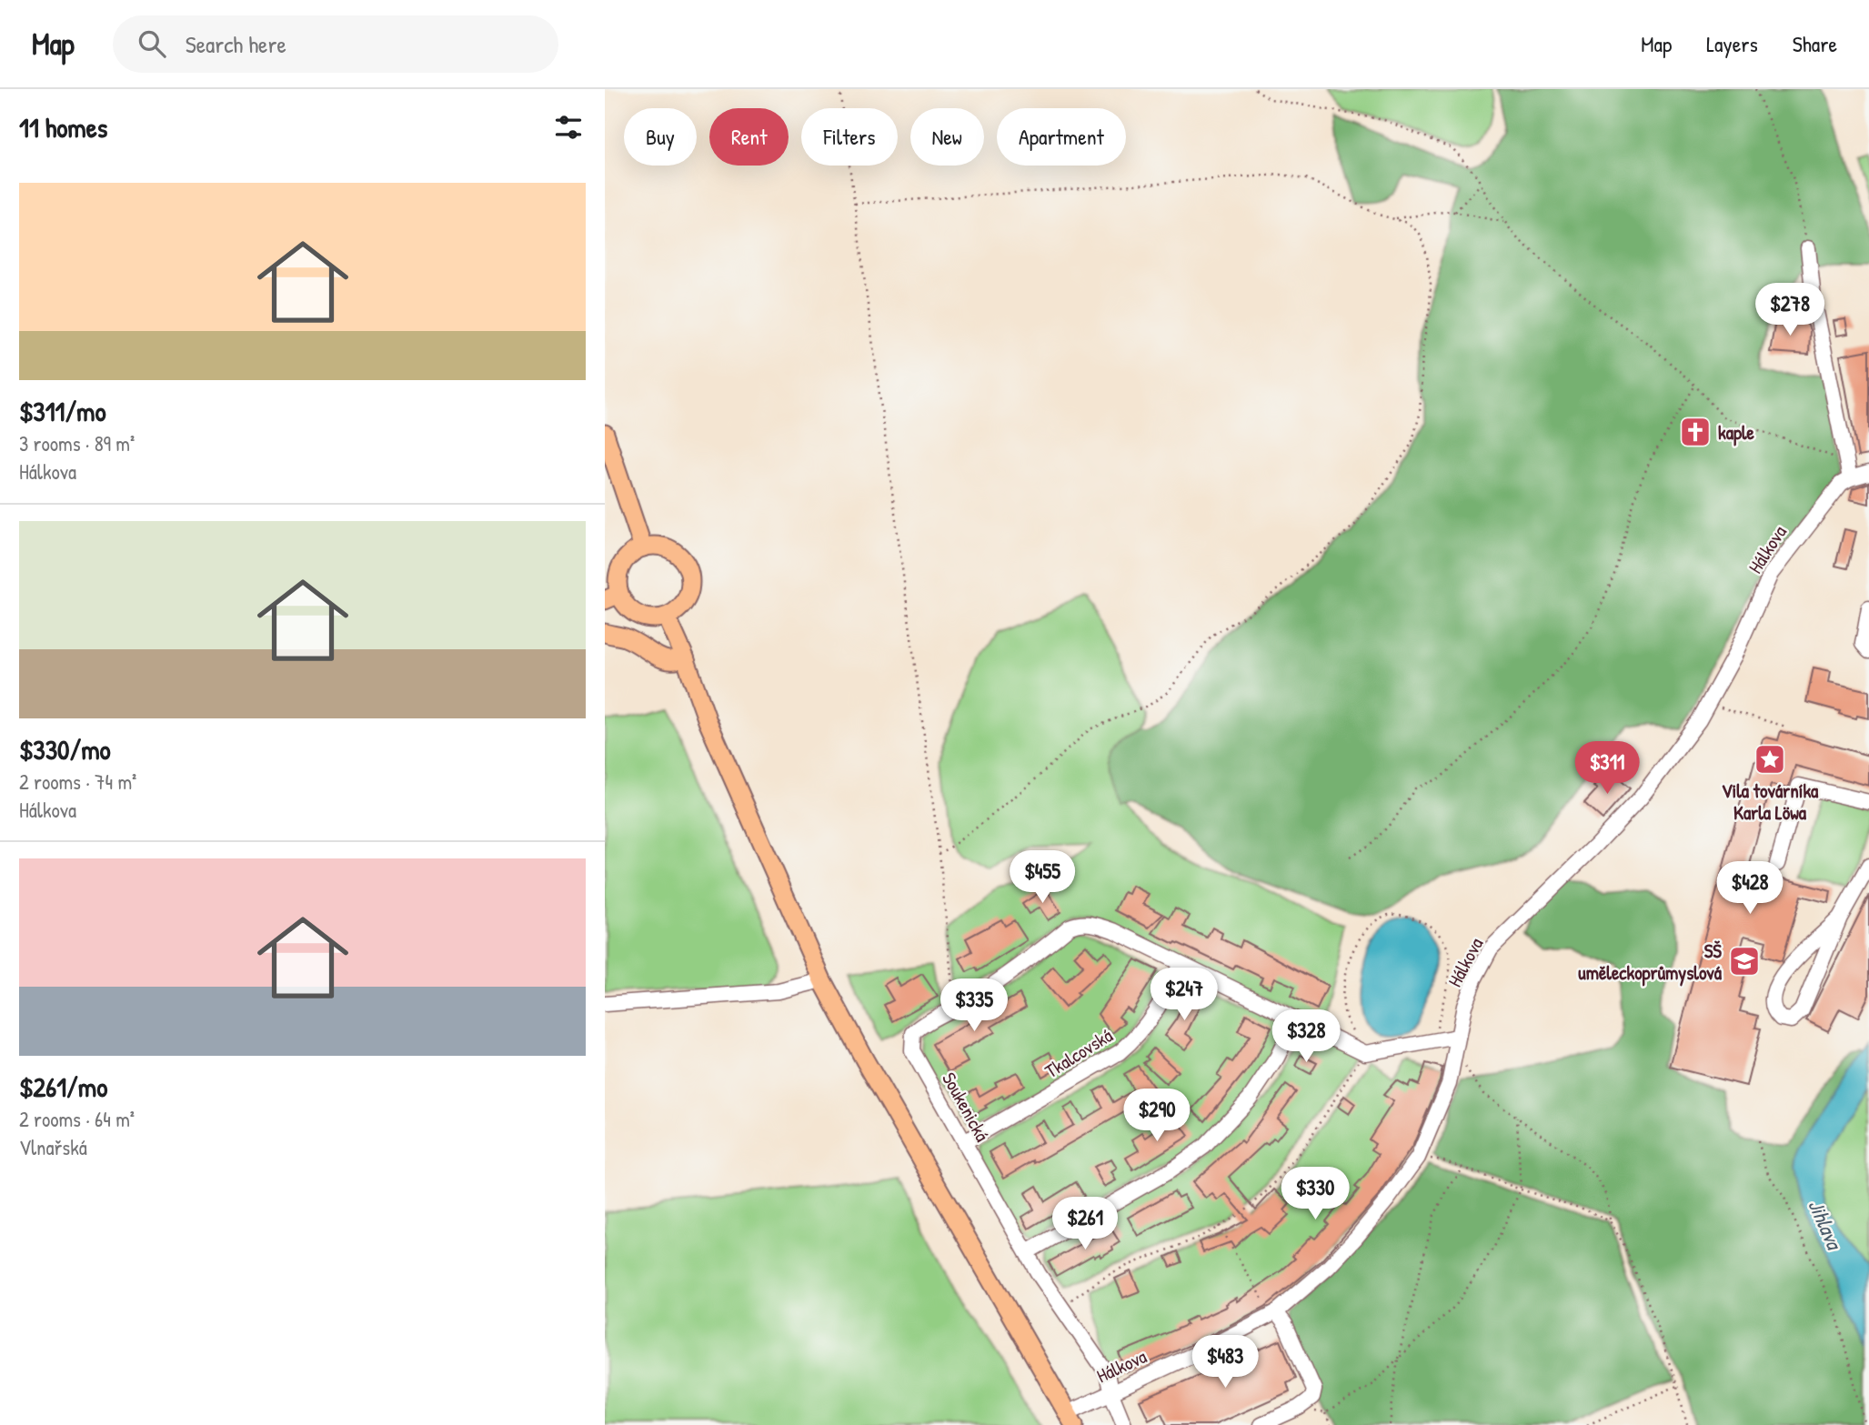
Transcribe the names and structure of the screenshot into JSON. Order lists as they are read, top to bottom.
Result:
{
  "streets": {
    "street": ["Hálkova", "Tkalcovská", "Soukenická"]
  },
  "crossings": [
    ["Hálkova", "Soukenická"],
    ["Tkalcovská", "Soukenická"]
  ],
  "water": ["Jihlava"],
  "places": {
    "church": ["kaple"],
    "place": ["Vila továrníka Karla Löwa"],
    "school or university": ["SŠ uměleckoprůmyslová"]
  },
  "page": {
    "header": "Map",
    "search": "Search here",
    "nav": ["Map", "Layers", "Share"],
    "heading": "11 homes",
    "chip": [
      "Buy",
      "Rent",
      "Filters",
      "New",
      "Apartment"
    ],
    "list": [
      {
        "name": "$311/mo",
        "note": "3 rooms · 89 m² · Hálkova"
      },
      {
        "name": "$330/mo",
        "note": "2 rooms · 74 m² · Hálkova"
      },
      {
        "name": "$261/mo",
        "note": "2 rooms · 64 m² · Vlnařská"
      }
    ],
    "price": [
      "$278",
      "$311",
      "$455",
      "$428",
      "$247",
      "$335",
      "$328",
      "$290",
      "$330",
      "$261",
      "$483"
    ]
  }
}
